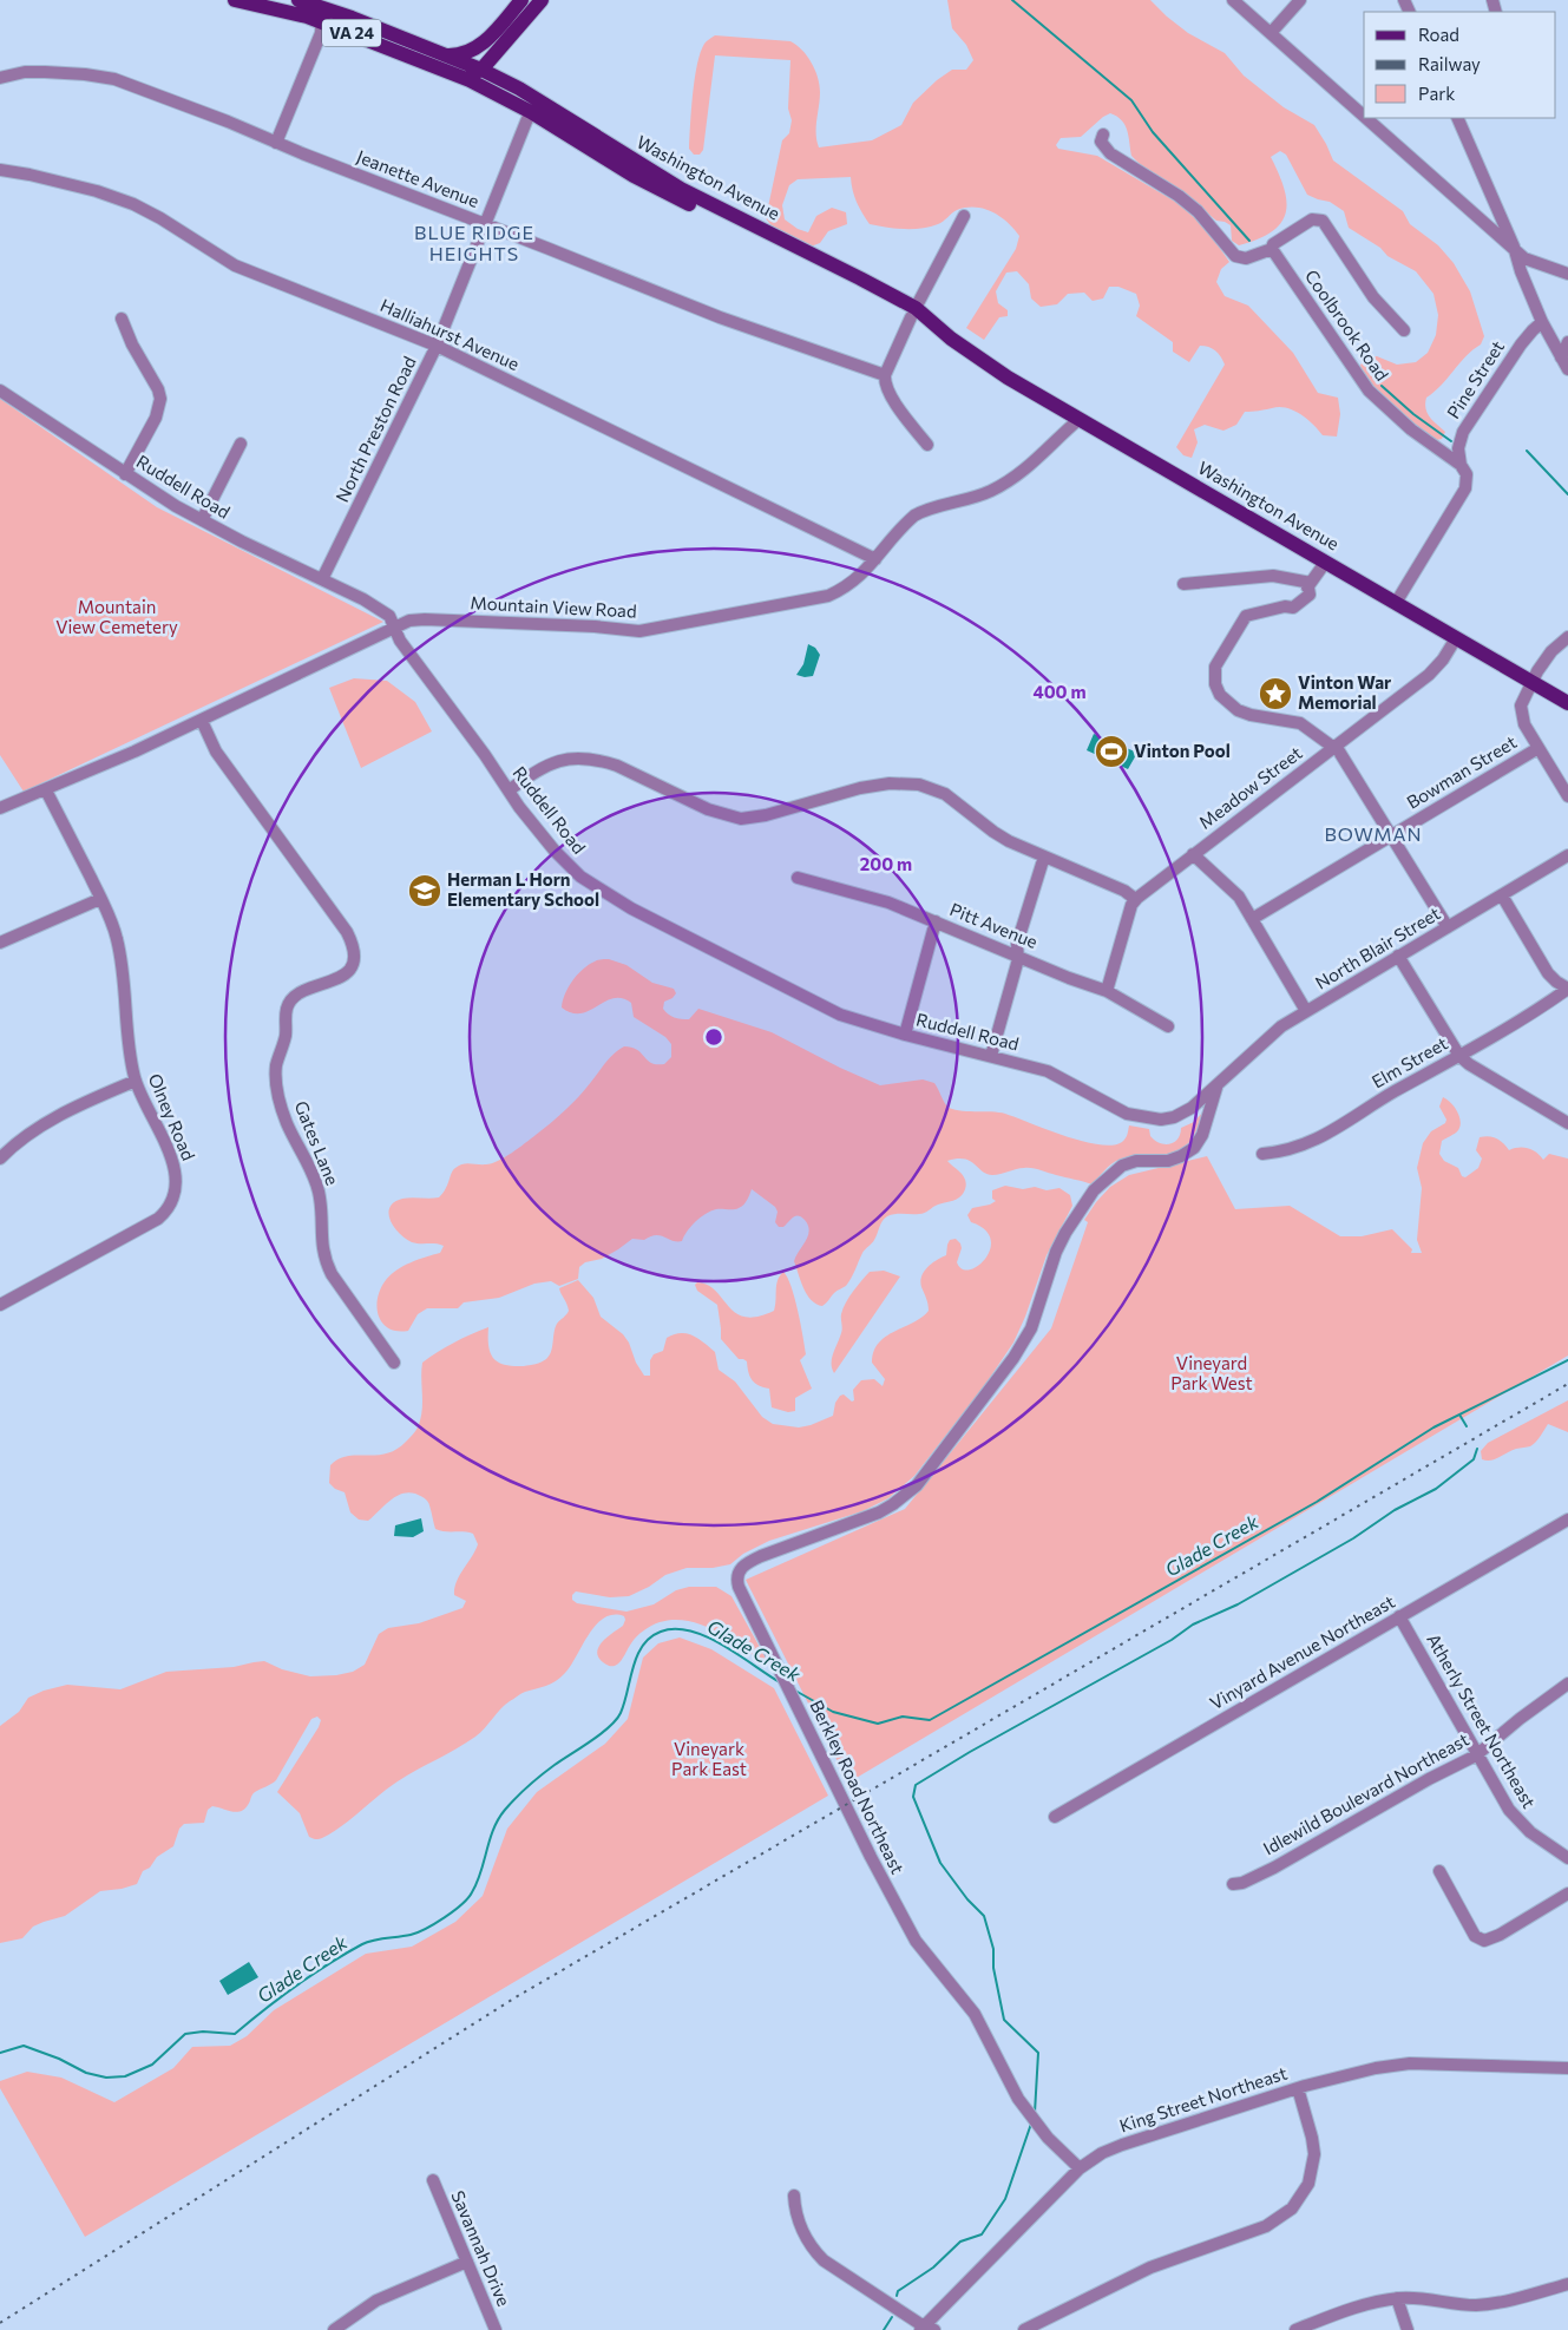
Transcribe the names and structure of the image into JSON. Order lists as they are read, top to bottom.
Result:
{
  "streets": {
    "main road": ["VA 24", "Washington Avenue"],
    "street": [
      "Jeanette Avenue",
      "Coolbrook Road",
      "Halliahurst Avenue",
      "Pine Street",
      "North Preston Road",
      "Ruddell Road",
      "Mountain View Road",
      "Bowman Street",
      "Meadow Street",
      "Pitt Avenue",
      "North Blair Street",
      "Elm Street",
      "Olney Road",
      "Gates Lane",
      "Vinyard Avenue Northeast",
      "Atherly Street Northeast",
      "Berkley Road Northeast",
      "Idlewild Boulevard Northeast",
      "King Street Northeast",
      "Savannah Drive"
    ]
  },
  "crossings": [
    ["VA 24", "Washington Avenue"],
    ["Washington Avenue", "North Preston Road"],
    ["Washington Avenue", "Mountain View Road"],
    ["Washington Avenue", "Meadow Street"],
    ["Jeanette Avenue", "North Preston Road"],
    ["Coolbrook Road", "Pine Street"],
    ["Halliahurst Avenue", "North Preston Road"],
    ["Halliahurst Avenue", "Mountain View Road"],
    ["North Preston Road", "Ruddell Road"],
    ["Ruddell Road", "Mountain View Road"],
    ["Ruddell Road", "North Blair Street"],
    ["Ruddell Road", "Berkley Road Northeast"],
    ["Mountain View Road", "Olney Road"],
    ["Mountain View Road", "Gates Lane"],
    ["North Blair Street", "Berkley Road Northeast"],
    ["Vinyard Avenue Northeast", "Atherly Street Northeast"],
    ["Atherly Street Northeast", "Idlewild Boulevard Northeast"],
    ["Berkley Road Northeast", "King Street Northeast"]
  ],
  "districts": ["BLUE RIDGE HEIGHTS", "BOWMAN"],
  "water": ["Glade Creek"],
  "parks": ["Mountain View Cemetery", "Vineyard Park West", "Vineyark Park East"],
  "places": {
    "place": ["Vinton War Memorial"],
    "sports": ["Vinton Pool"],
    "school or university": ["Herman L Horn Elementary School"]
  },
  "legend": ["Road", "Railway", "Park"],
  "rings": ["400 m", "200 m"]
}
